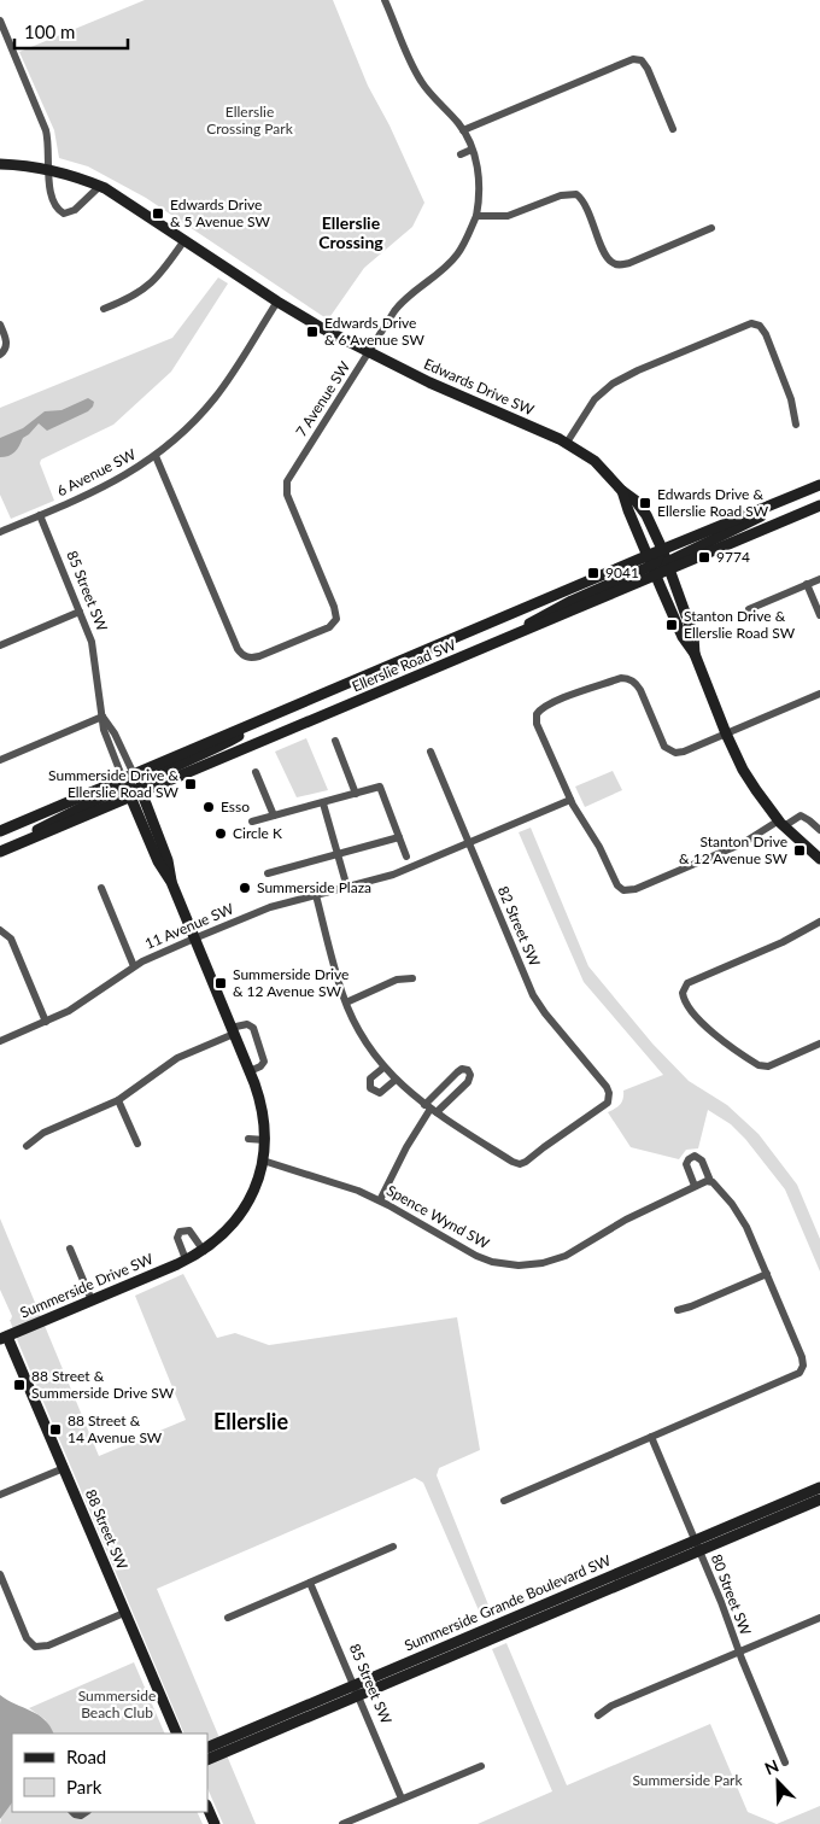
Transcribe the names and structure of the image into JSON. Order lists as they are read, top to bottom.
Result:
{
  "streets": {
    "street": [
      "Edwards Drive SW",
      "7 Avenue SW",
      "6 Avenue SW",
      "85 Street SW",
      "Ellerslie Road SW",
      "11 Avenue SW",
      "82 Street SW",
      "Spence Wynd SW",
      "Summerside Drive SW",
      "88 Street SW",
      "80 Street SW",
      "Summerside Grande Boulevard SW"
    ]
  },
  "crossings": [
    ["Edwards Drive SW", "7 Avenue SW"],
    ["Edwards Drive SW", "6 Avenue SW"],
    ["Edwards Drive SW", "Ellerslie Road SW"],
    ["7 Avenue SW", "6 Avenue SW"],
    ["6 Avenue SW", "85 Street SW"],
    ["85 Street SW", "Ellerslie Road SW"],
    ["85 Street SW", "Summerside Drive SW"],
    ["85 Street SW", "Summerside Grande Boulevard SW"],
    ["Ellerslie Road SW", "Summerside Drive SW"],
    ["11 Avenue SW", "82 Street SW"],
    ["11 Avenue SW", "Summerside Drive SW"],
    ["Spence Wynd SW", "Summerside Drive SW"],
    ["Summerside Drive SW", "88 Street SW"],
    ["80 Street SW", "Summerside Grande Boulevard SW"]
  ],
  "districts": ["Ellerslie Crossing", "Ellerslie"],
  "parks": ["Ellerslie Crossing Park", "Summerside Beach Club", "Summerside Park"],
  "places": {
    "transit": [
      "Edwards Drive & 5 Avenue SW",
      "Edwards Drive & 6 Avenue SW",
      "Edwards Drive & Ellerslie Road SW",
      "9774",
      "9041",
      "Stanton Drive & Ellerslie Road SW",
      "Summerside Drive & Ellerslie Road SW",
      "Stanton Drive & 12 Avenue SW",
      "Summerside Drive & 12 Avenue SW",
      "88 Street & Summerside Drive SW",
      "88 Street & 14 Avenue SW"
    ],
    "other": ["Esso", "Circle K", "Summerside Plaza"]
  },
  "legend": ["Road", "Park"],
  "scale_bar": "100 m",
  "north": "top left"
}
